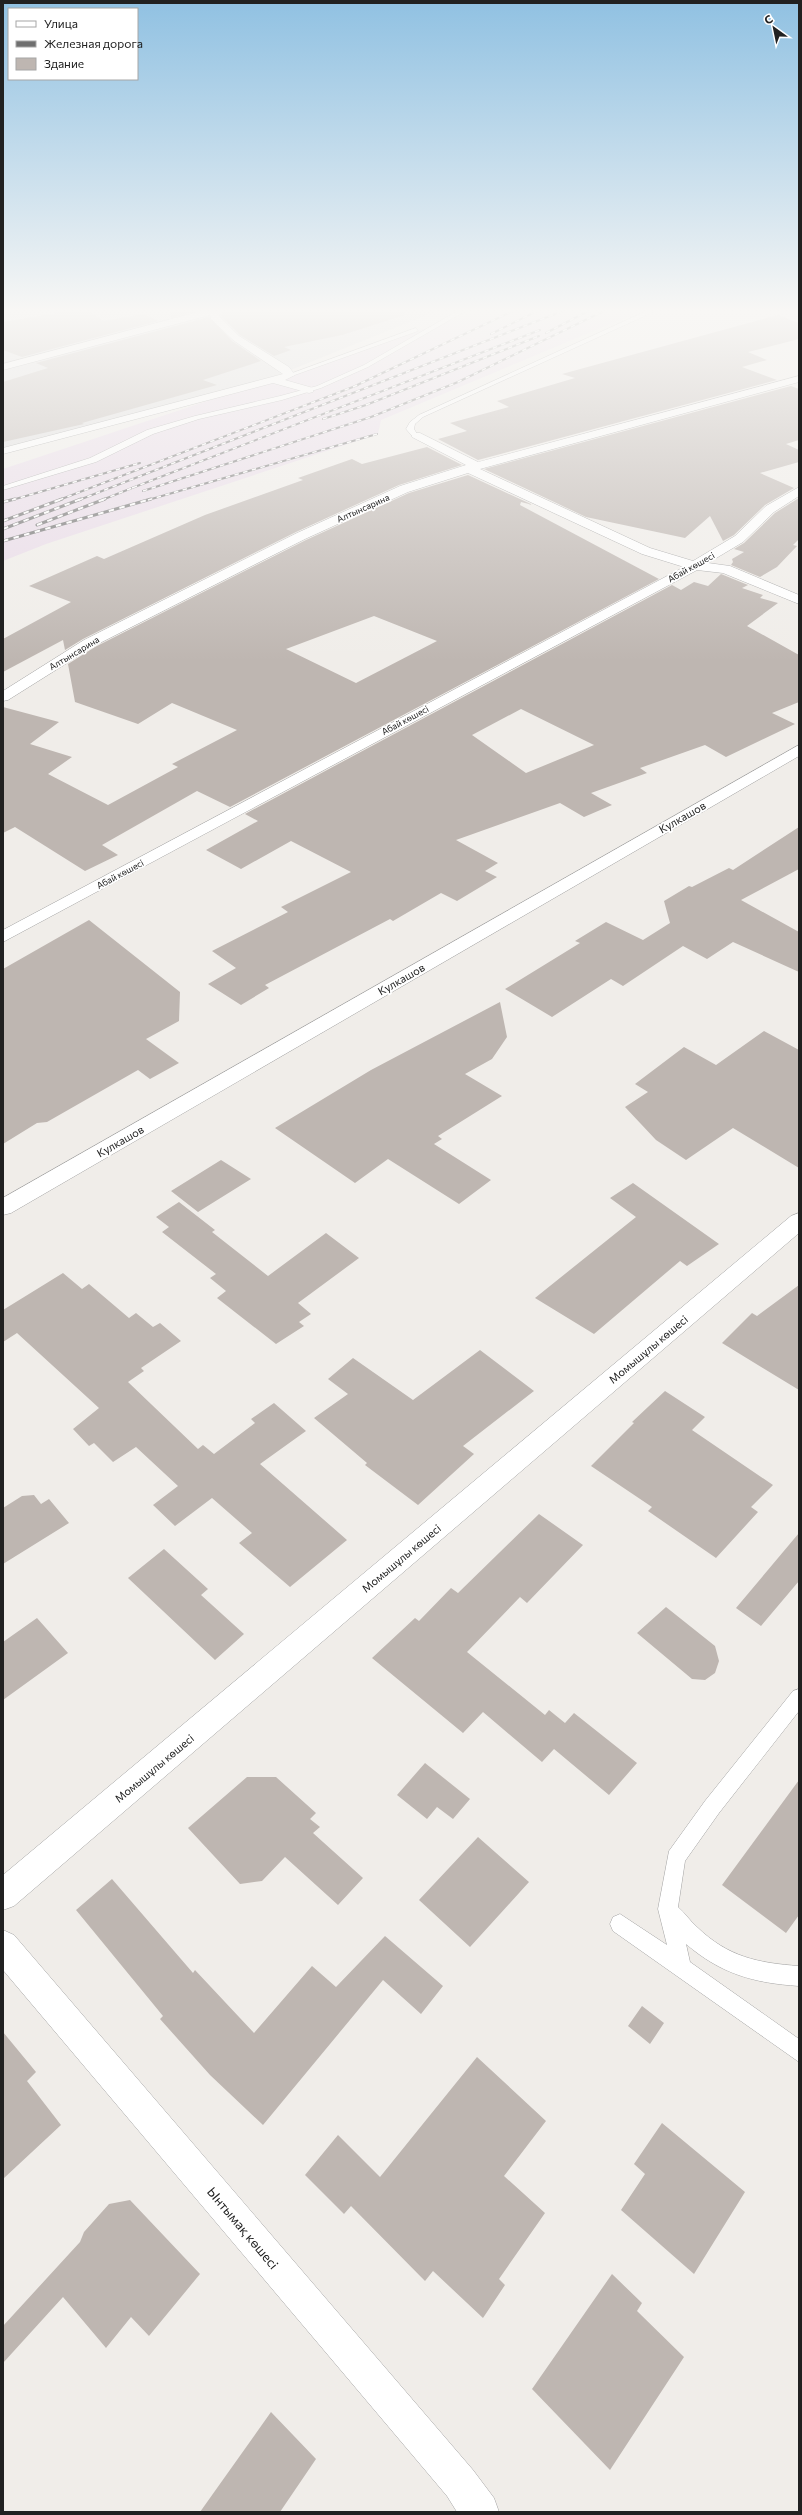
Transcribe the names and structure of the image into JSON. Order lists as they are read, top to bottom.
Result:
{
  "streets": {
    "street": [
      "Алтынсарина",
      "Абай көшесі",
      "Кулкашов",
      "Момышұлы көшесі",
      "Ынтымақ көшесі"
    ]
  },
  "legend": ["Улица", "Железная дорога", "Здание"],
  "north": "top left"
}
